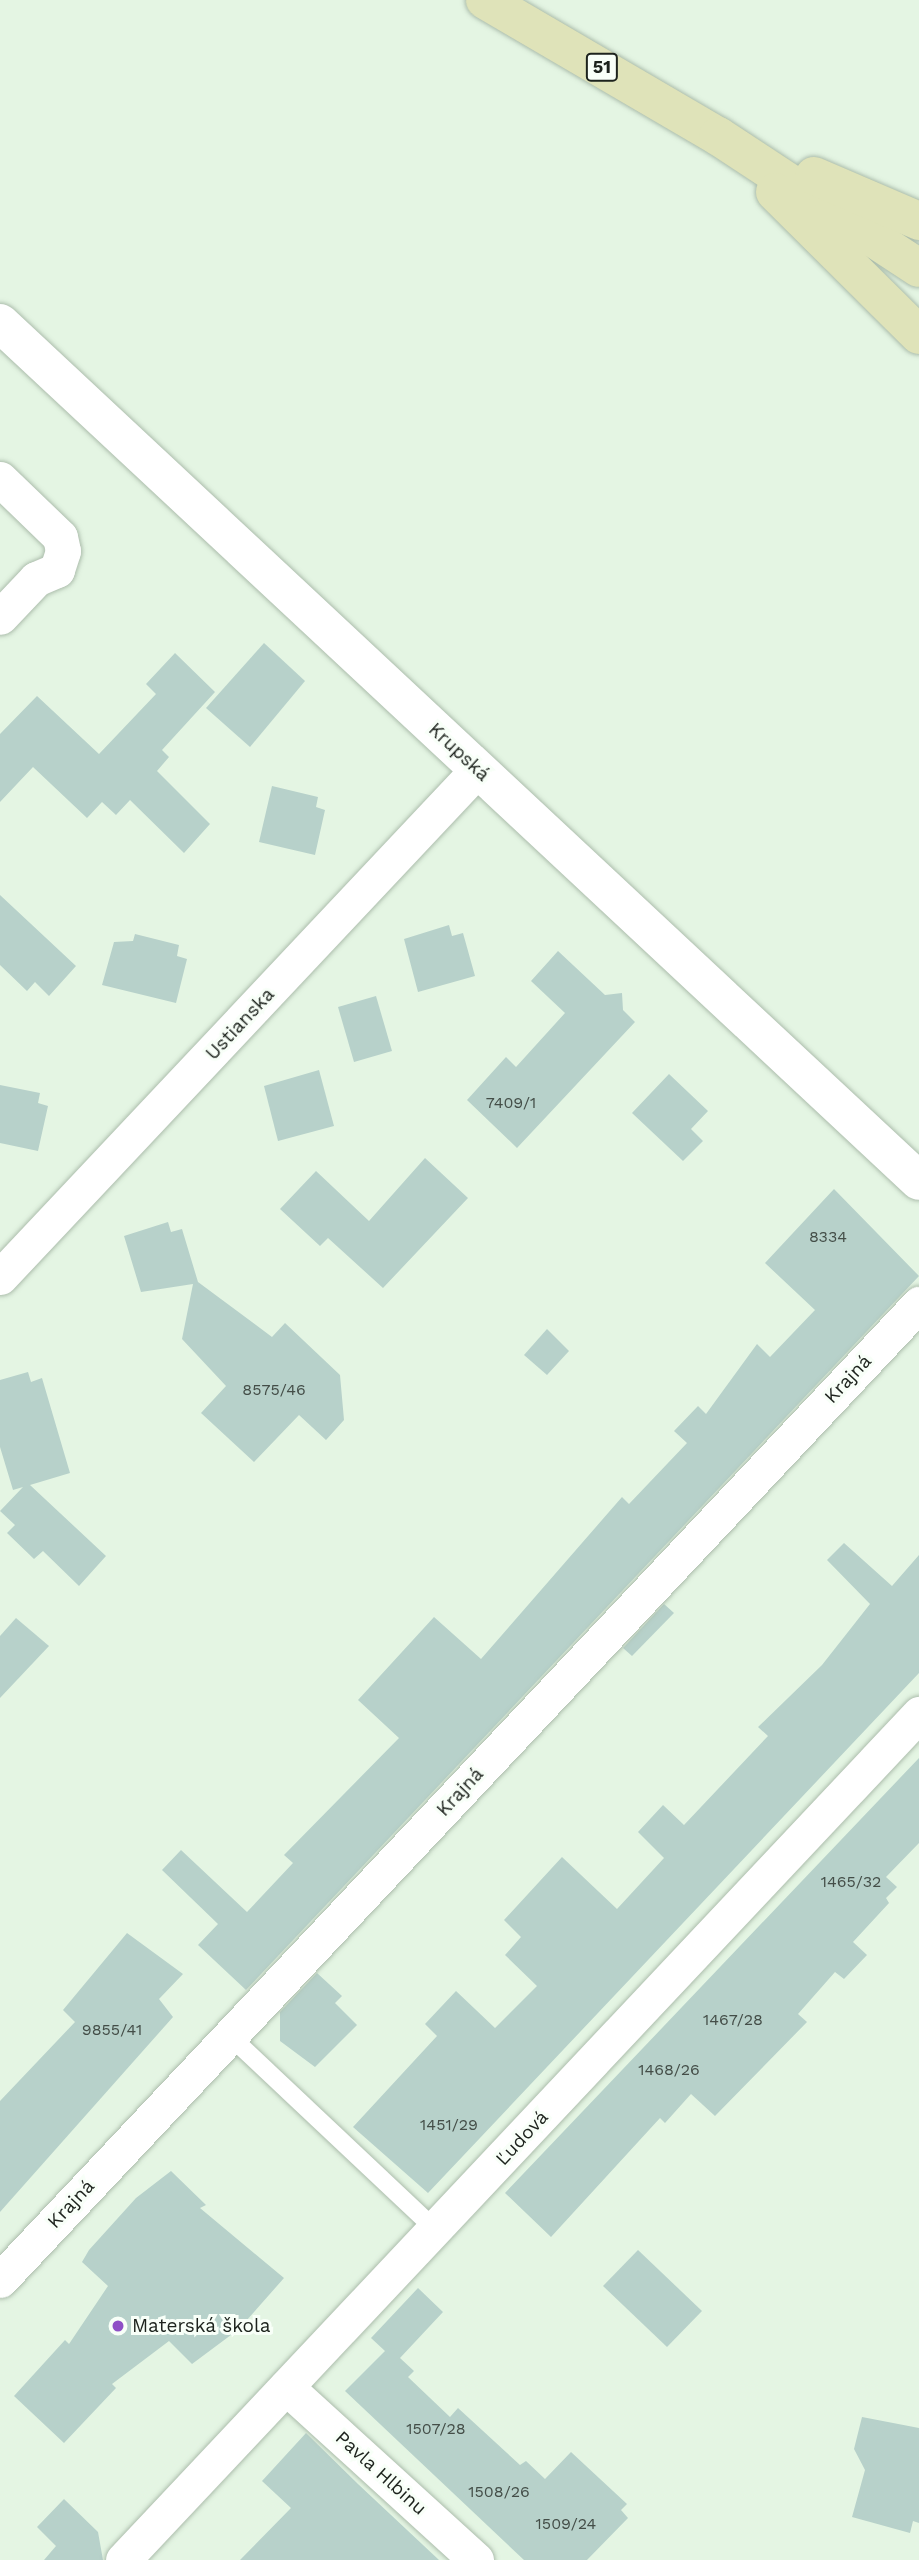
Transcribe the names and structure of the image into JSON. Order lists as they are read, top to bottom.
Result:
{
  "streets": {
    "main road": ["51"],
    "street": [
      "Krupská",
      "Ustianska",
      "Krajná",
      "Ľudová",
      "Pavla Hlbinu"
    ]
  },
  "crossings": [
    ["Krupská", "Ustianska"],
    ["Ľudová", "Pavla Hlbinu"]
  ],
  "places": ["Materská škola"],
  "house_numbers": [
    "7409/1",
    "8334",
    "8575/46",
    "1465/32",
    "1467/28",
    "9855/41",
    "1468/26",
    "1451/29",
    "1507/28",
    "1508/26",
    "1509/24"
  ]
}
